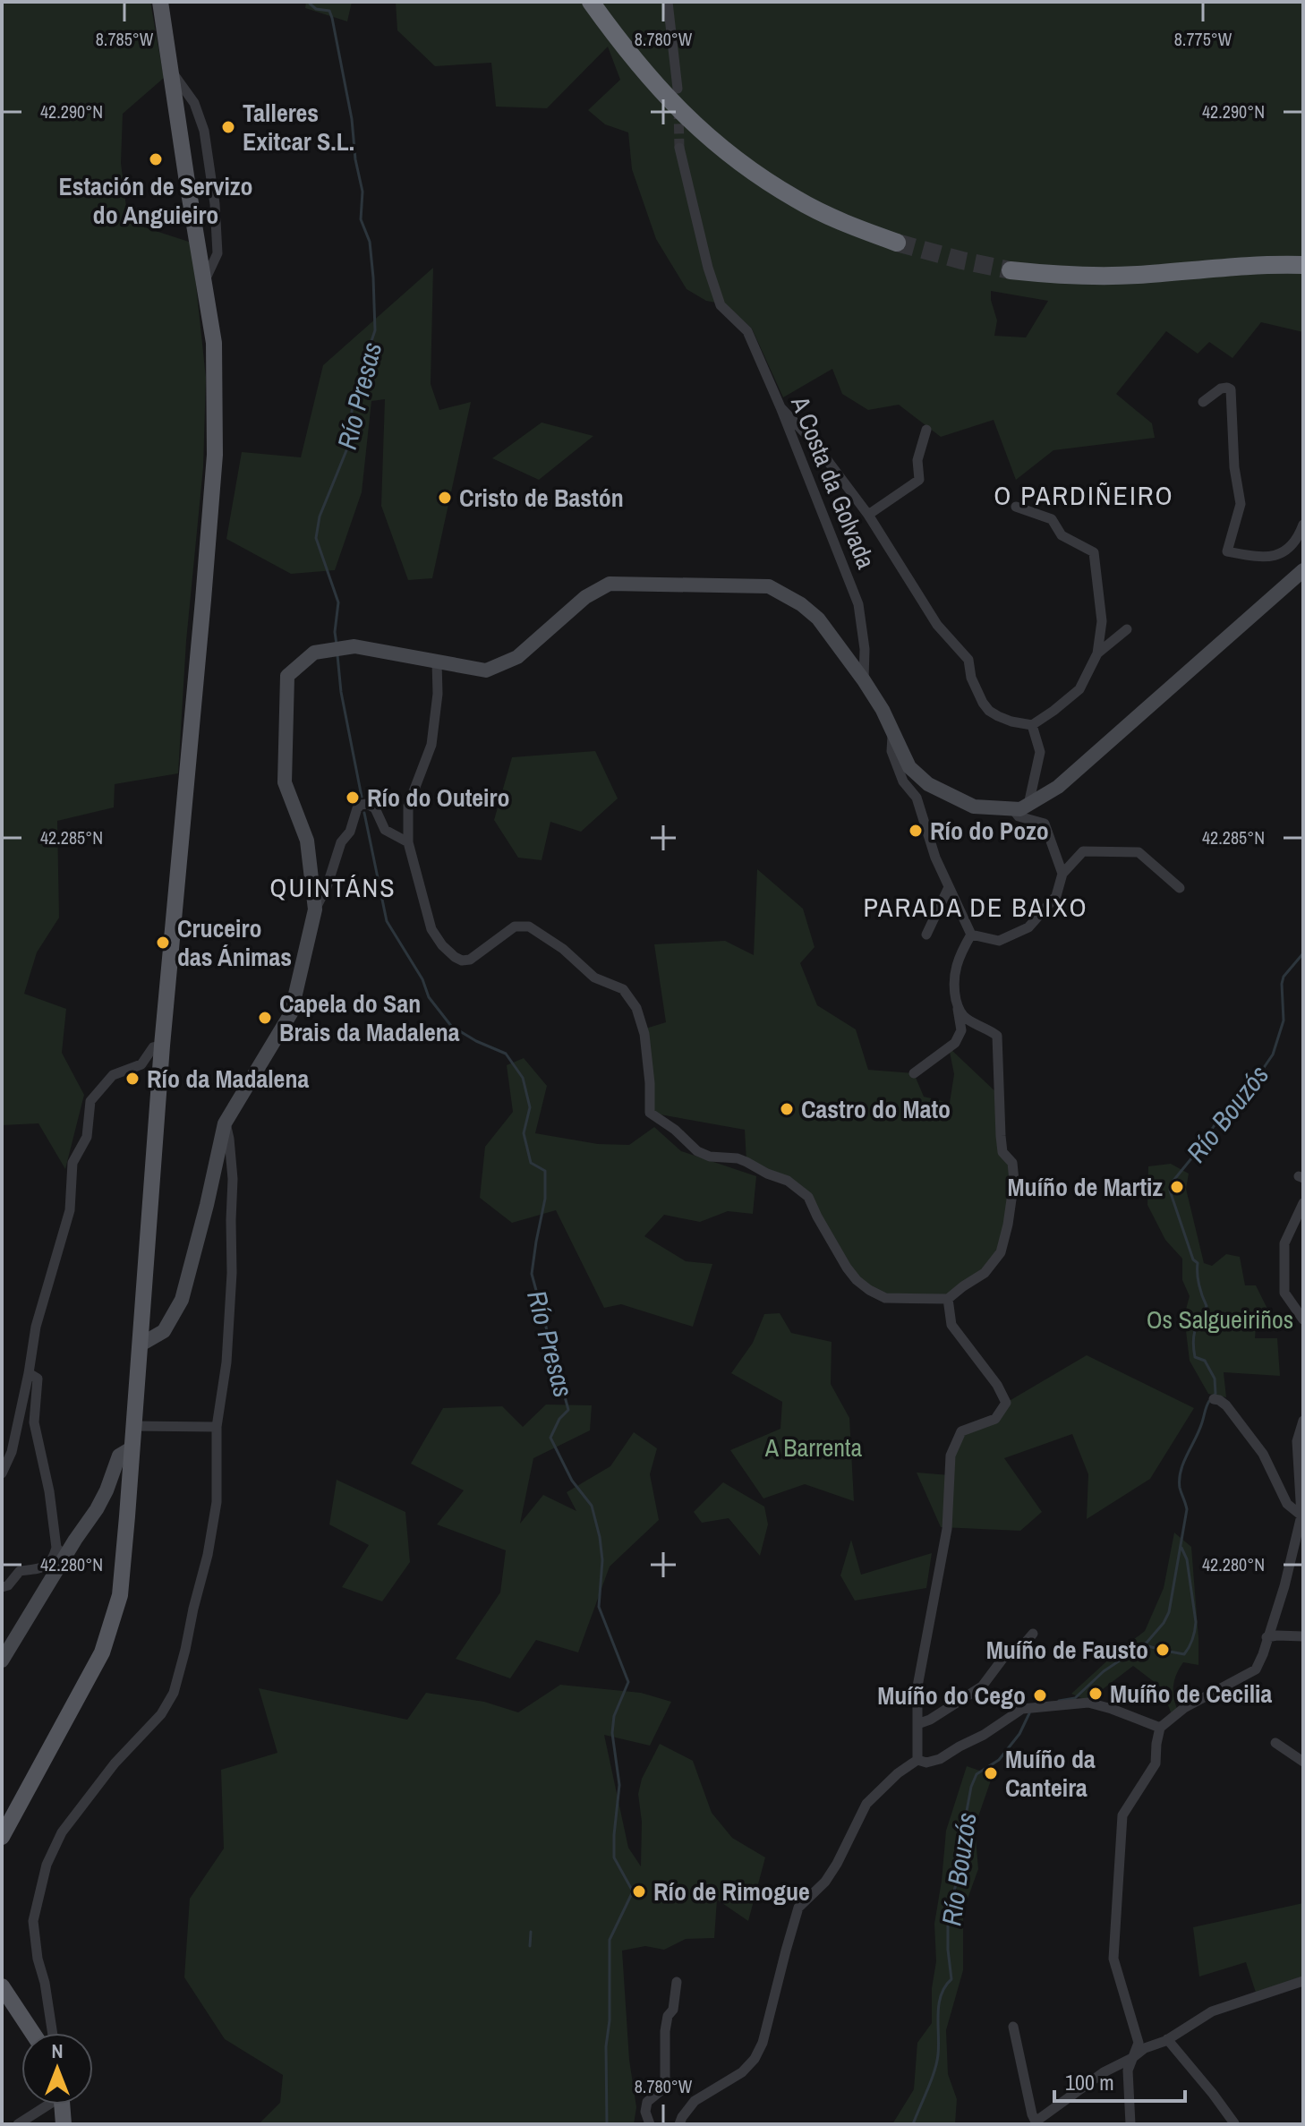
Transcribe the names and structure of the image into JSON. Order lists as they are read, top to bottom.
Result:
{
  "streets": {
    "street": ["A Costa da Golvada"]
  },
  "districts": ["O PARDIÑEIRO", "QUINTÁNS", "PARADA DE BAIXO"],
  "water": ["Río Presas", "Río Bouzós"],
  "parks": ["Os Salgueiriños", "A Barrenta"],
  "places": [
    "Talleres Exitcar S.L.",
    "Estación de Servizo do Anguieiro",
    "Cristo de Bastón",
    "Río do Outeiro",
    "Río do Pozo",
    "Cruceiro das Ánimas",
    "Capela do San Brais da Madalena",
    "Río da Madalena",
    "Castro do Mato",
    "Muíño de Martiz",
    "Muíño de Fausto",
    "Muíño de Cecilia",
    "Muíño do Cego",
    "Muíño da Canteira",
    "Río de Rimogue"
  ],
  "scale_bar": "100 m",
  "north": "top",
  "coordinates": [
    "8.785°W",
    "8.780°W",
    "8.775°W",
    "42.290°N",
    "42.285°N",
    "42.280°N"
  ]
}
